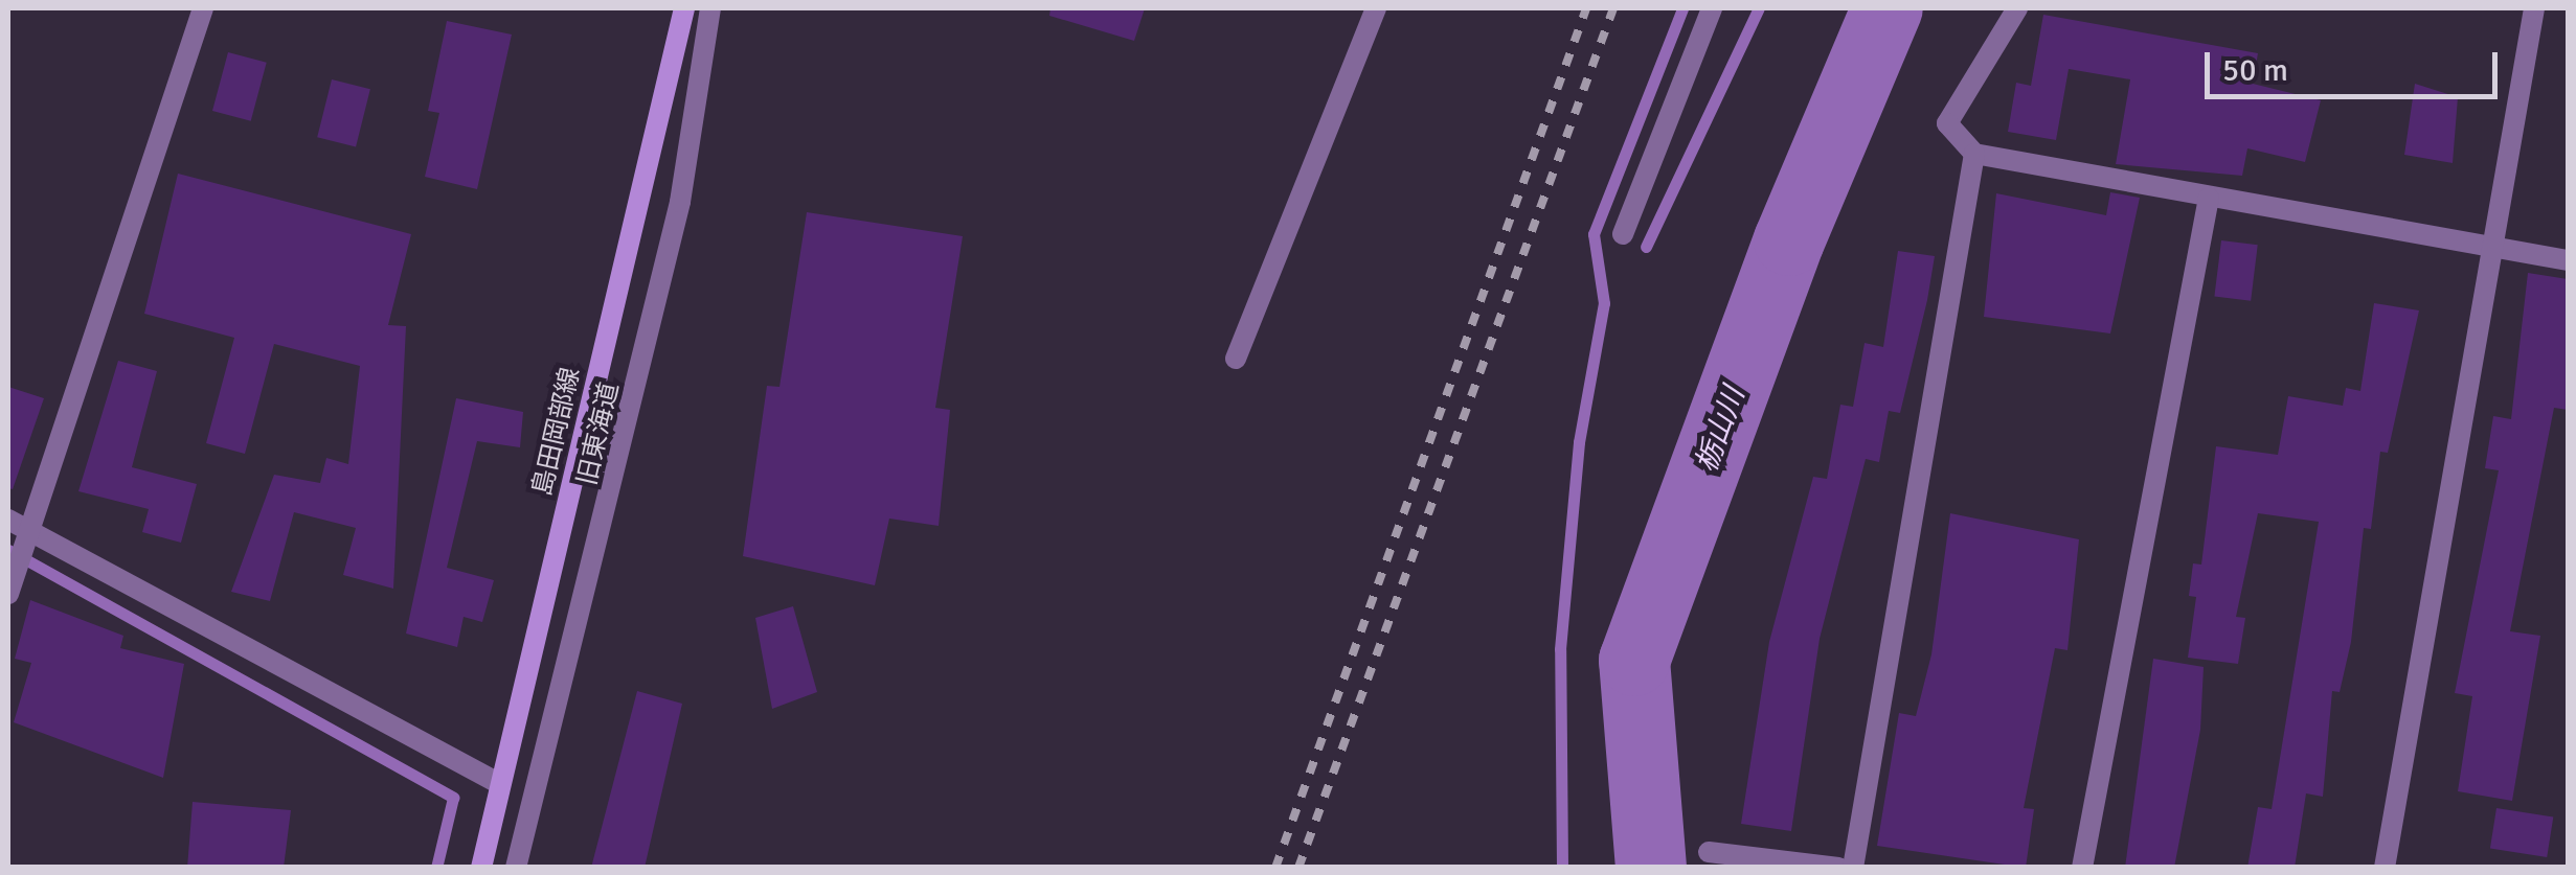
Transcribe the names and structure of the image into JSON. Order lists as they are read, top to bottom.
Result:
{
  "streets": {
    "main road": ["島田岡部線"],
    "street": ["旧東海道"]
  },
  "water": ["栃山川"],
  "scale_bar": "50 m"
}
